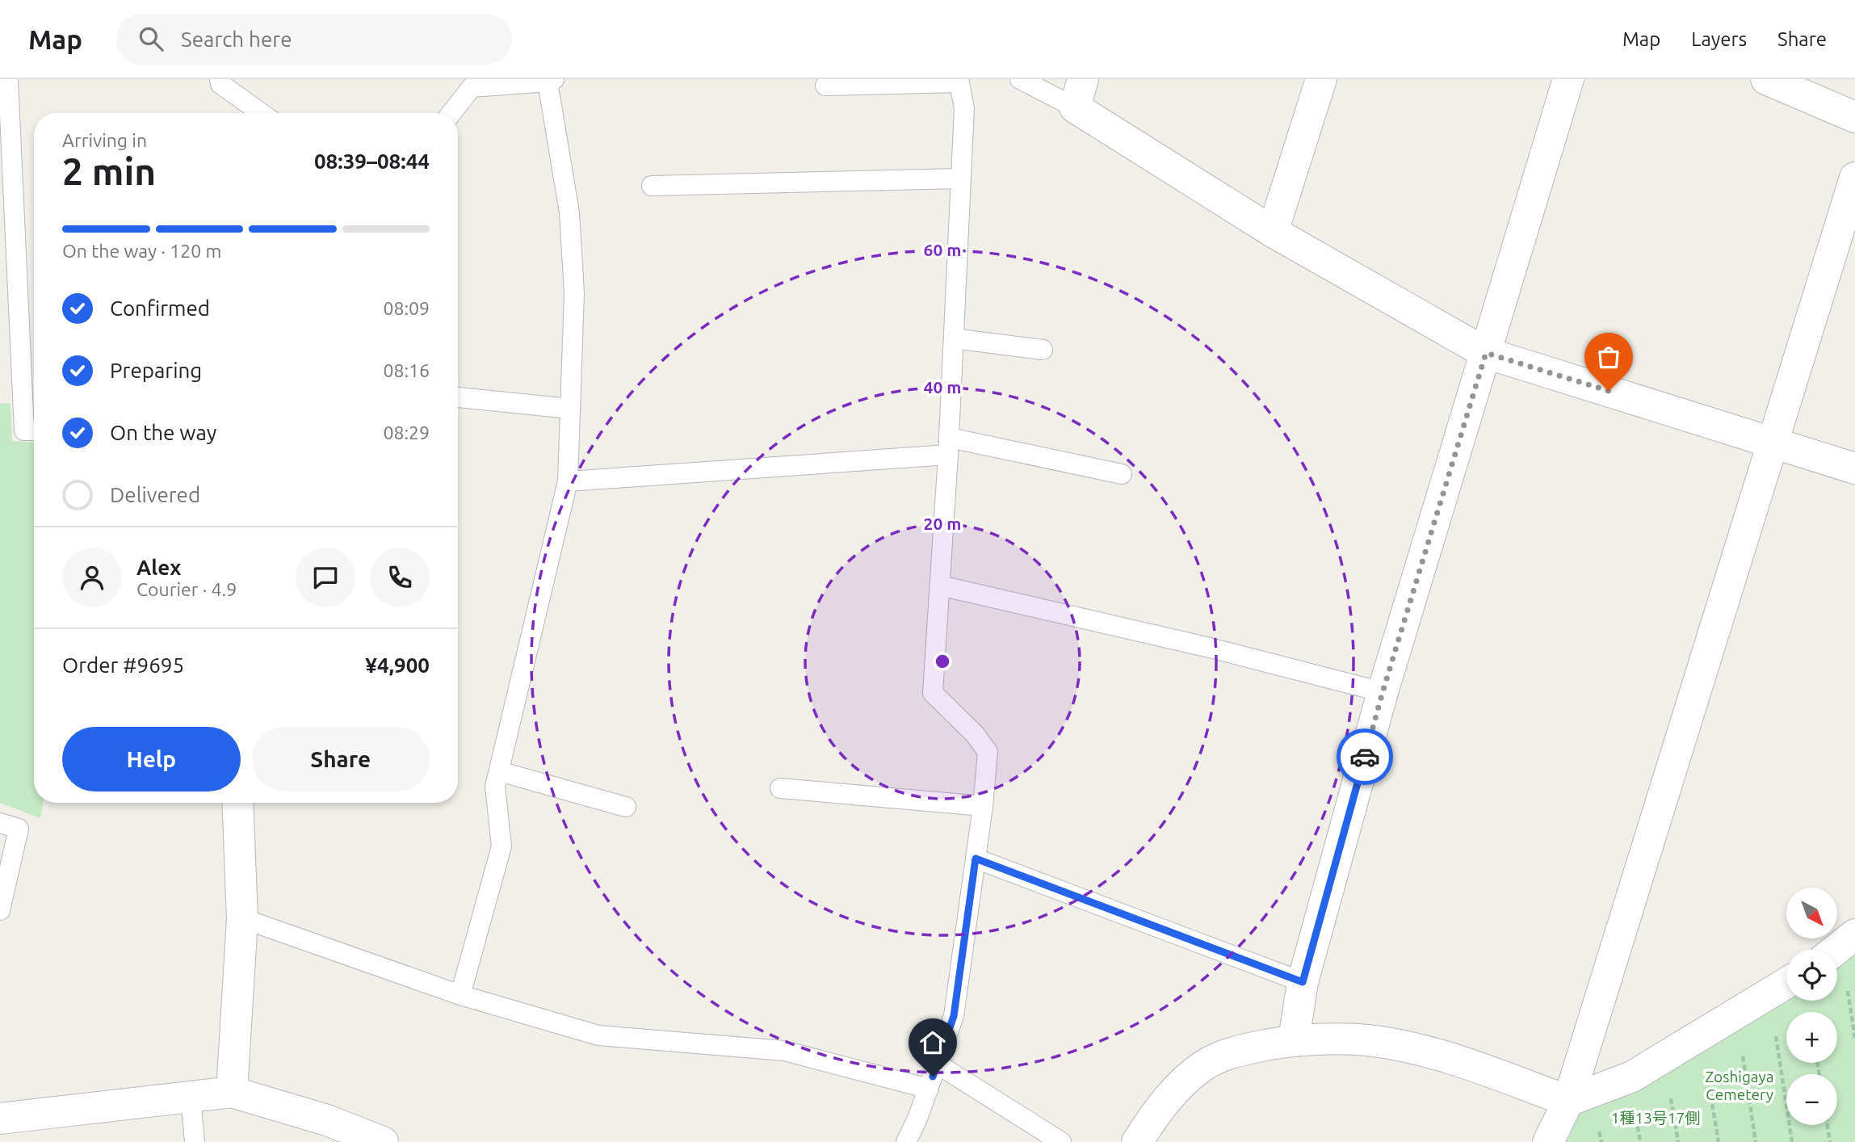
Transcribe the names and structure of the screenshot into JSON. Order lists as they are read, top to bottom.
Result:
{
  "parks": ["Zoshigaya Cemetery", "1種13号17側"],
  "north": "bottom right",
  "page": {
    "header": "Map",
    "search": "Search here",
    "nav": ["Map", "Layers", "Share"],
    "heading": ["2 min", "Arriving in", "08:39–08:44"],
    "panel": [
      "Alex",
      "Courier · 4.9",
      "Order #9695",
      "¥4,900"
    ],
    "bar": "On the way · 120 m",
    "list": [
      ["Confirmed", "08:09"],
      ["Preparing", "08:16"],
      ["On the way", "08:29"],
      "Delivered"
    ],
    "buttons": ["Help", "Share"],
    "map_buttons": ["+", "−"]
  },
  "rings": ["60 m", "40 m", "20 m"]
}
